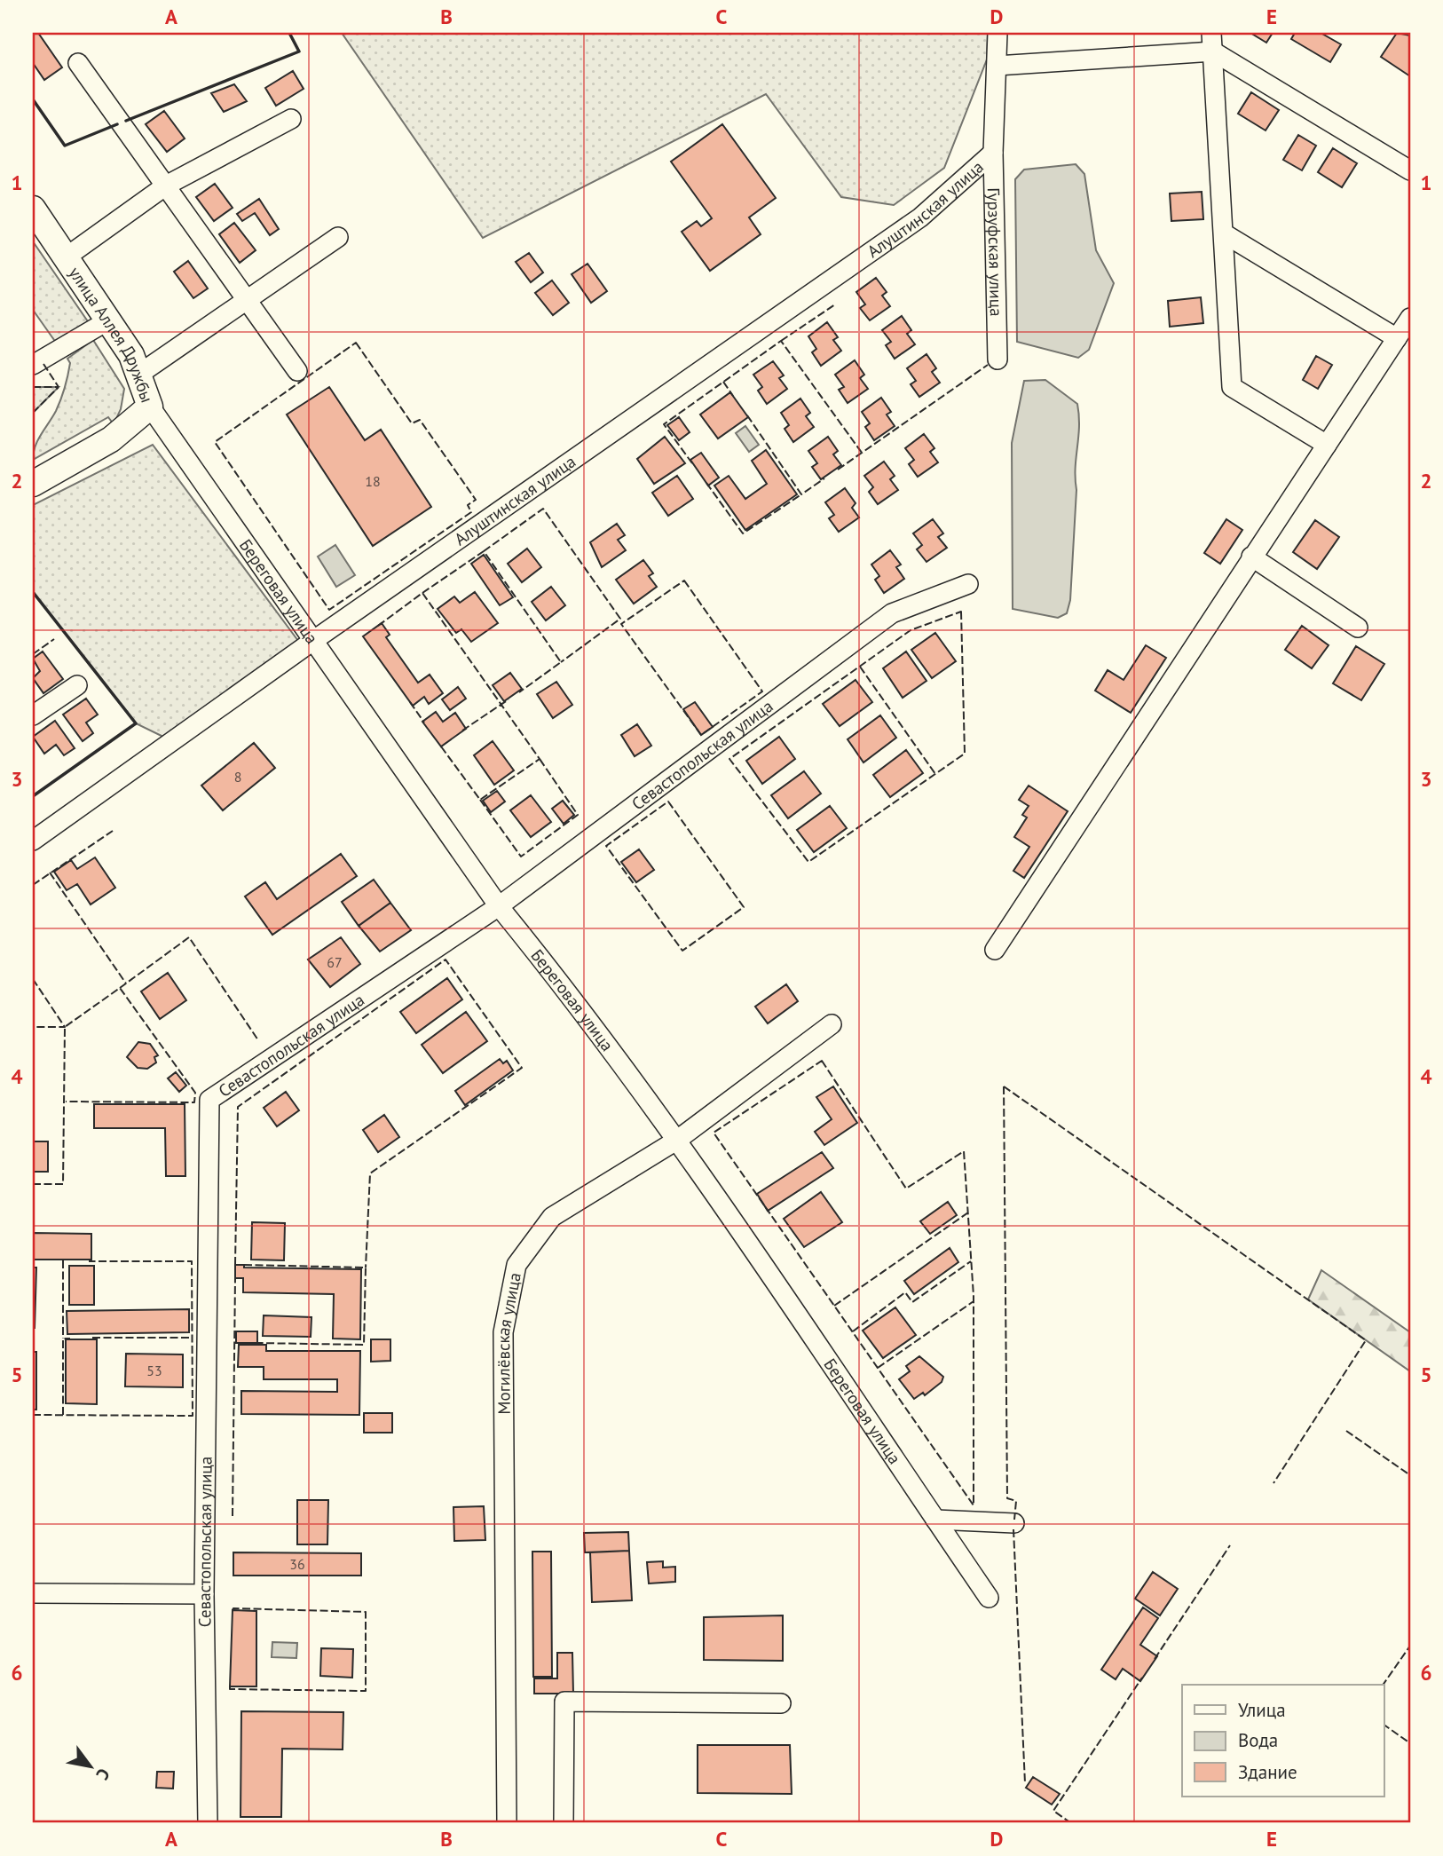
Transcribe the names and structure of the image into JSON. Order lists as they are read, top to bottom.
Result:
{
  "streets": {
    "main road": ["улица Аллея Дружбы"],
    "street": [
      "Алуштинская улица",
      "Гурзуфская улица",
      "Береговая улица",
      "Севастопольская улица",
      "Могилёвская улица"
    ]
  },
  "crossings": [
    ["Алуштинская улица", "Гурзуфская улица"],
    ["Алуштинская улица", "Береговая улица"],
    ["улица Аллея Дружбы", "Береговая улица"],
    ["Береговая улица", "Севастопольская улица"],
    ["Береговая улица", "Могилёвская улица"]
  ],
  "house_numbers": [
    "18",
    "8",
    "67",
    "53",
    "36"
  ],
  "legend": ["Улица", "Вода", "Здание"],
  "north": "bottom right",
  "grid": {
    "columns": [
      "A",
      "B",
      "C",
      "D",
      "E"
    ],
    "rows": [
      "1",
      "2",
      "3",
      "4",
      "5",
      "6"
    ]
  }
}
